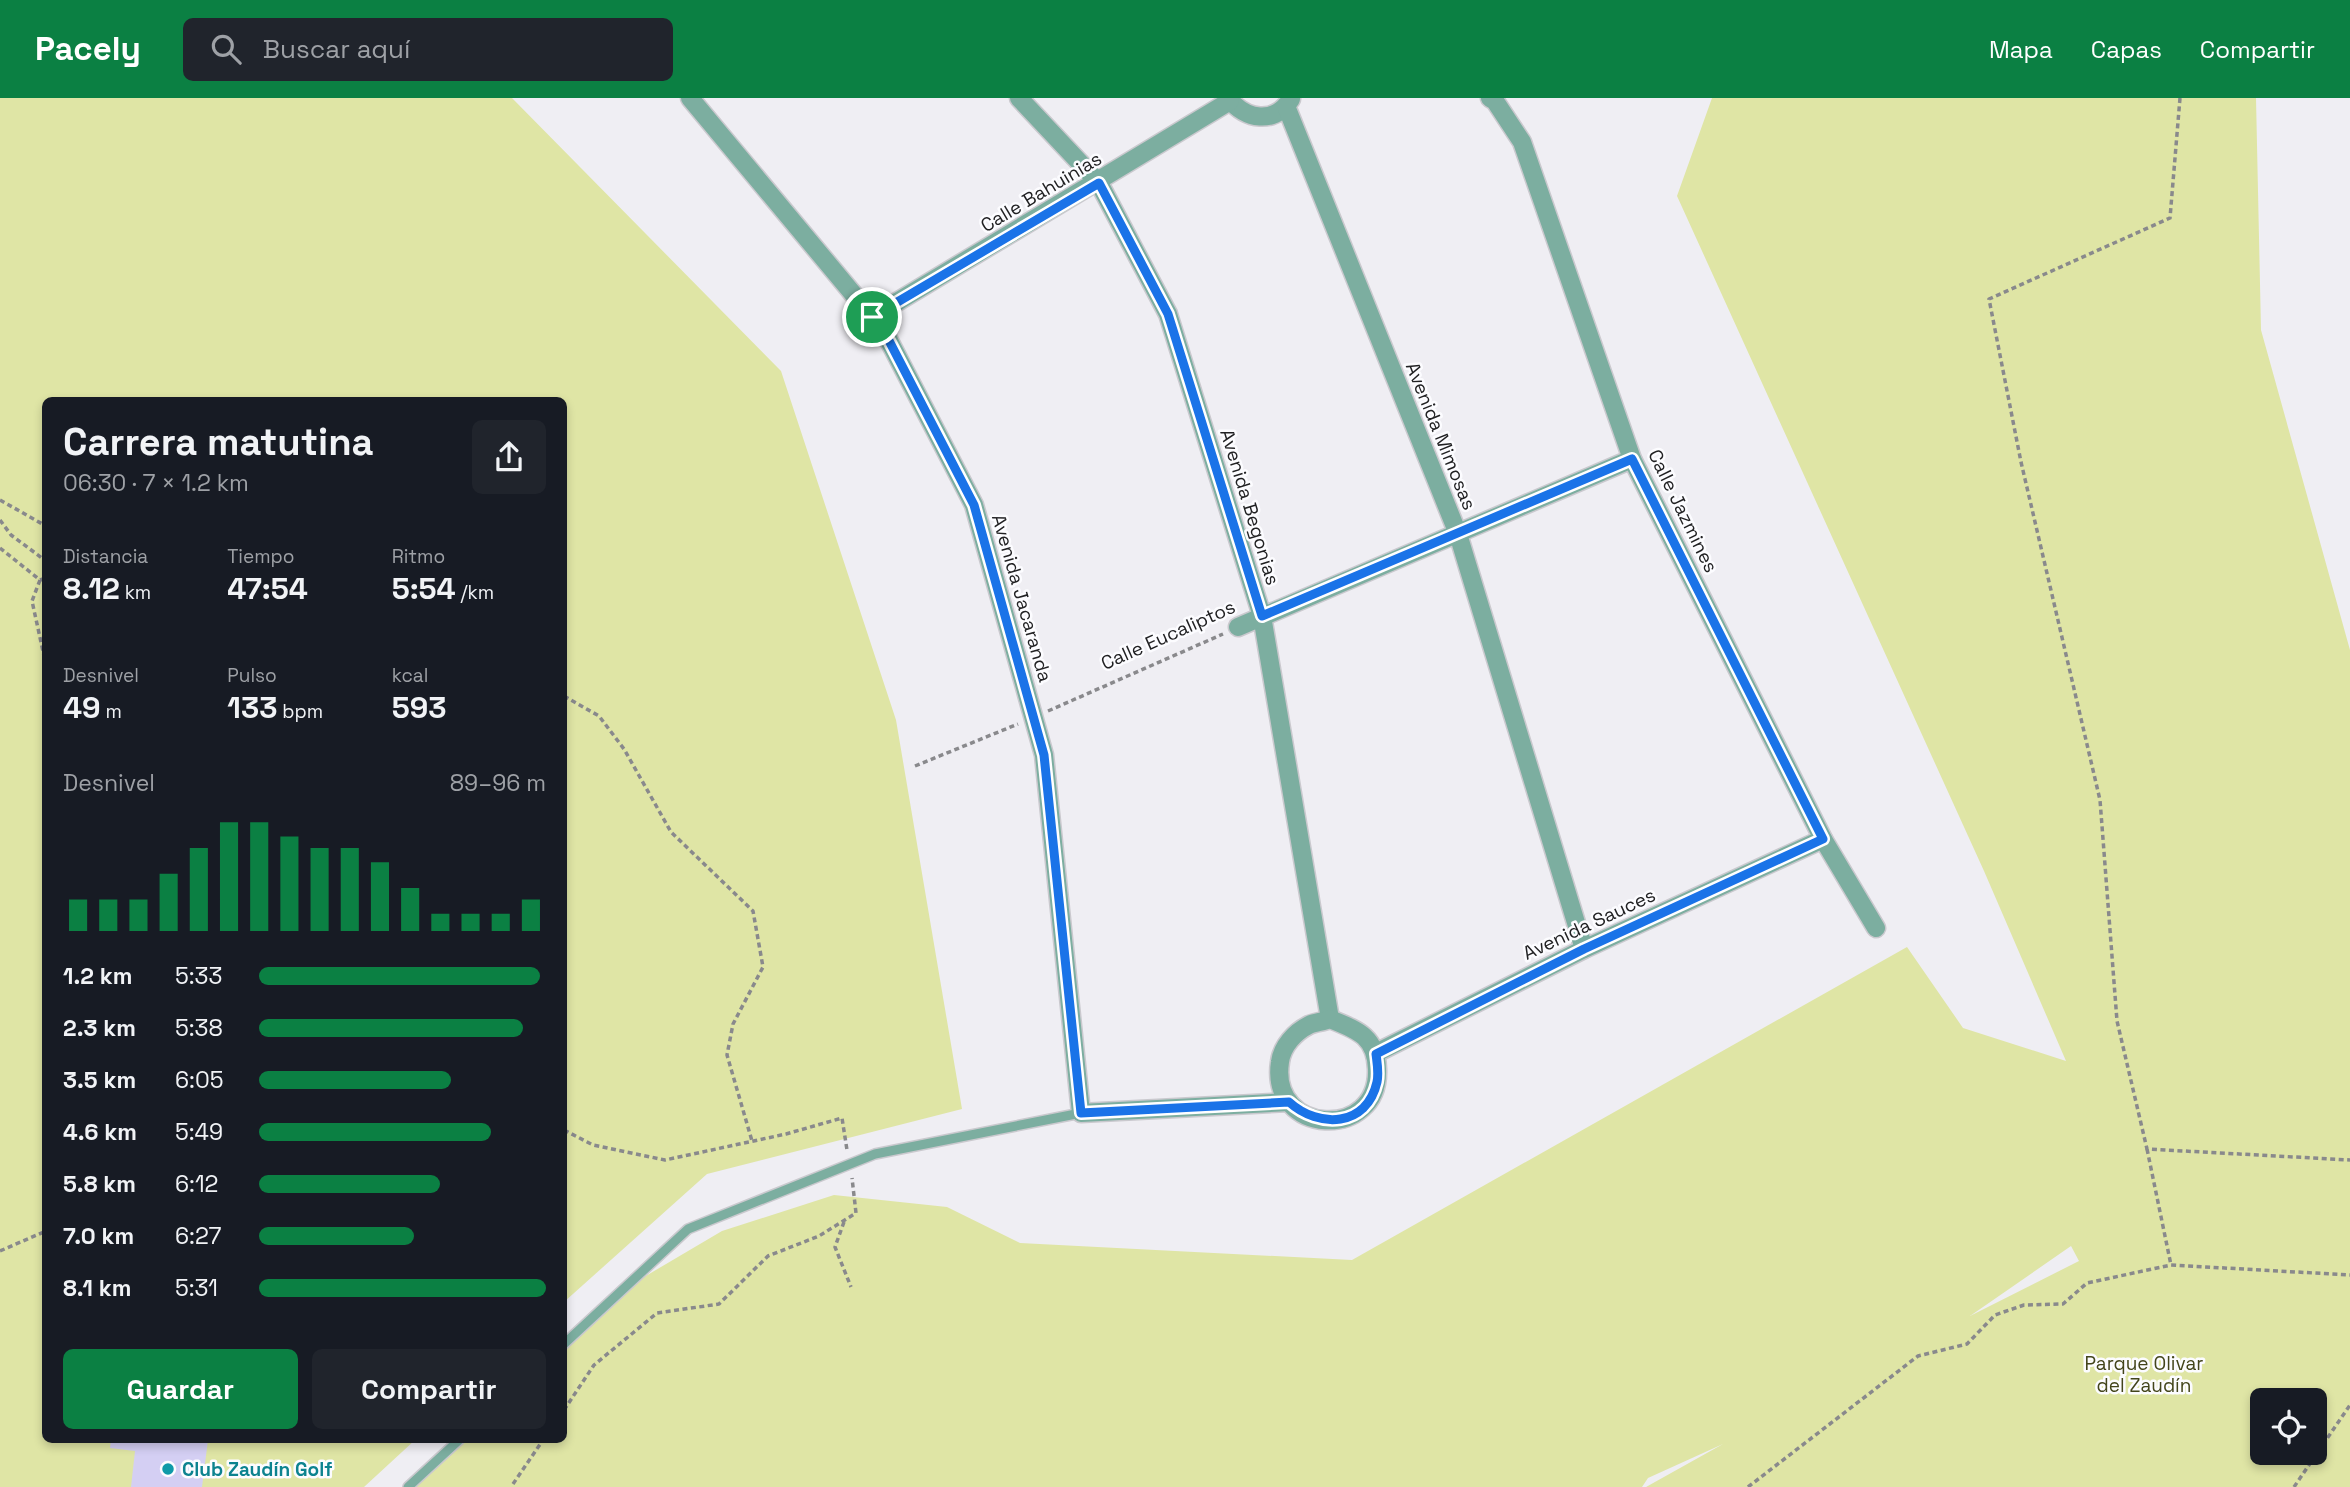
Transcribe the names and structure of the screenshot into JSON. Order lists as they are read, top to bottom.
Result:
{
  "streets": {
    "street": [
      "Calle Bahuinias",
      "Avenida Mimosas",
      "Avenida Begonias",
      "Calle Jazmines",
      "Avenida Jacaranda",
      "Calle Eucaliptos",
      "Avenida Sauces"
    ]
  },
  "crossings": [
    ["Calle Bahuinias", "Avenida Begonias"],
    ["Calle Bahuinias", "Avenida Jacaranda"],
    ["Avenida Mimosas", "Calle Eucaliptos"],
    ["Avenida Mimosas", "Avenida Sauces"],
    ["Avenida Begonias", "Calle Eucaliptos"],
    ["Avenida Begonias", "Avenida Sauces"],
    ["Calle Jazmines", "Calle Eucaliptos"],
    ["Calle Jazmines", "Avenida Sauces"],
    ["Avenida Jacaranda", "Calle Eucaliptos"]
  ],
  "parks": ["Parque Olivar del Zaudín"],
  "places": ["Club Zaudín Golf"],
  "page": {
    "header": "Pacely",
    "search": "Buscar aquí",
    "nav": ["Mapa", "Capas", "Compartir"],
    "heading": ["Carrera matutina", "06:30 · 7 × 1.2 km"],
    "stats": [
      ["Distancia", "8.12 km"],
      ["Tiempo", "47:54"],
      ["Ritmo", "5:54 /km"],
      ["Desnivel", "49 m"],
      ["Pulso", "133 bpm"],
      ["kcal", "593"]
    ],
    "chart": ["Desnivel", "89–96 m"],
    "list": [
      {
        "name": "1.2 km",
        "note": "5:33"
      },
      {
        "name": "2.3 km",
        "note": "5:38"
      },
      {
        "name": "3.5 km",
        "note": "6:05"
      },
      {
        "name": "4.6 km",
        "note": "5:49"
      },
      {
        "name": "5.8 km",
        "note": "6:12"
      },
      {
        "name": "7.0 km",
        "note": "6:27"
      },
      {
        "name": "8.1 km",
        "note": "5:31"
      }
    ],
    "buttons": ["Guardar", "Compartir"]
  }
}
